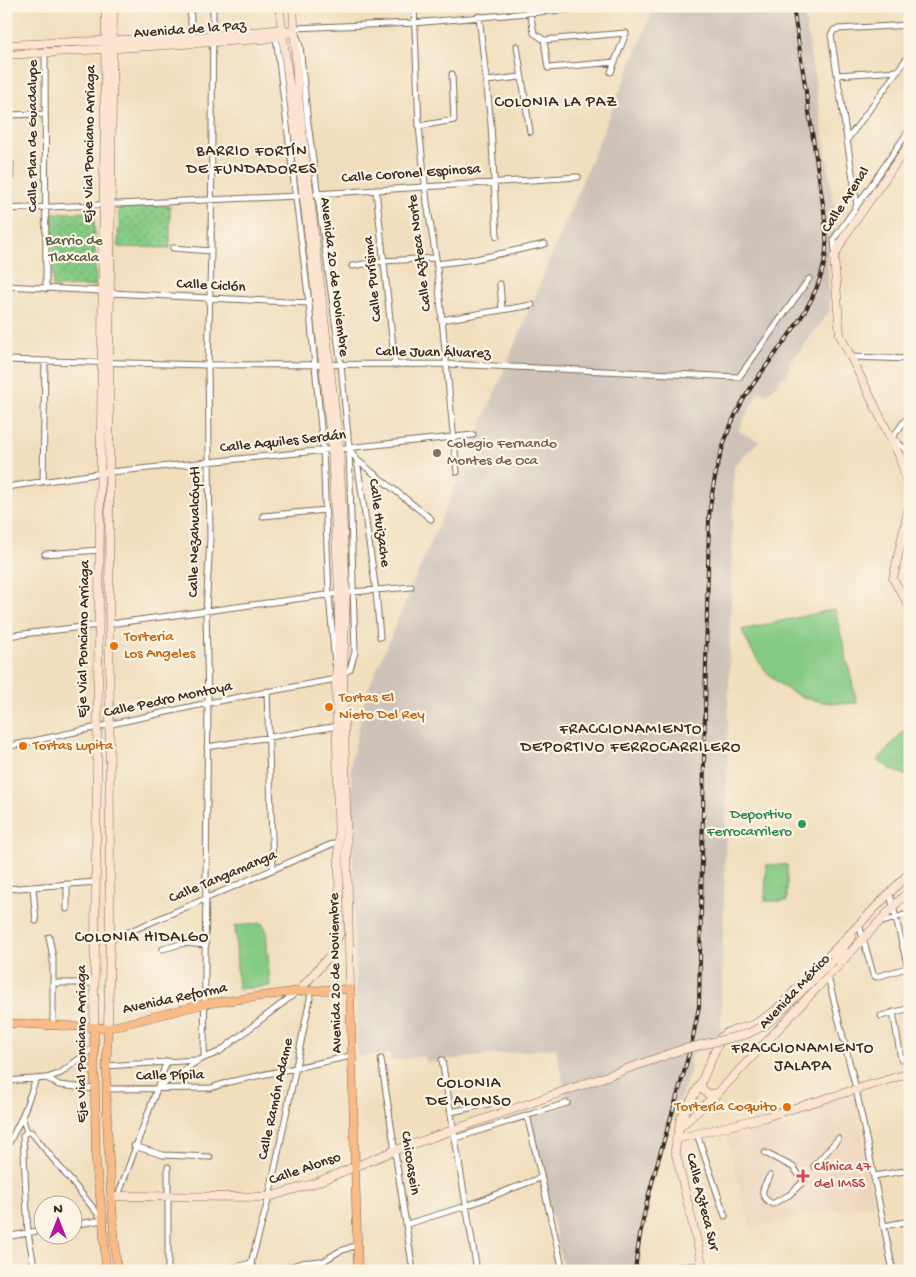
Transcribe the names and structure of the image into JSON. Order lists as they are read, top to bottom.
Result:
{
  "streets": {
    "main road": [
      "Avenida de la Paz",
      "Eje Vial Ponciano Arriaga",
      "Calle Arenal",
      "Avenida 20 de Noviembre",
      "Avenida México",
      "Avenida Reforma",
      "Calle Alonso",
      "Calle Azteca Sur"
    ],
    "street": [
      "Calle Plan de Guadalupe",
      "Calle Coronel Espinosa",
      "Calle Azteca Norte",
      "Calle Purísima",
      "Calle Ciclón",
      "Calle Juan Álvarez",
      "Calle Aquiles Serdán",
      "Calle Huizache",
      "Calle Nezahualcóyotl",
      "Calle Pedro Montoya",
      "Calle Tangamanga",
      "Calle Pípila",
      "Calle Ramón Adame",
      "Chicoasein"
    ]
  },
  "crossings": [
    ["Avenida de la Paz", "Calle Plan de Guadalupe"],
    ["Avenida de la Paz", "Eje Vial Ponciano Arriaga"],
    ["Avenida de la Paz", "Avenida 20 de Noviembre"],
    ["Avenida de la Paz", "Calle Nezahualcóyotl"],
    ["Calle Plan de Guadalupe", "Calle Coronel Espinosa"],
    ["Eje Vial Ponciano Arriaga", "Calle Coronel Espinosa"],
    ["Eje Vial Ponciano Arriaga", "Calle Ciclón"],
    ["Eje Vial Ponciano Arriaga", "Calle Juan Álvarez"],
    ["Eje Vial Ponciano Arriaga", "Calle Aquiles Serdán"],
    ["Eje Vial Ponciano Arriaga", "Calle Pedro Montoya"],
    ["Eje Vial Ponciano Arriaga", "Calle Tangamanga"],
    ["Eje Vial Ponciano Arriaga", "Avenida Reforma"],
    ["Eje Vial Ponciano Arriaga", "Calle Pípila"],
    ["Eje Vial Ponciano Arriaga", "Calle Alonso"],
    ["Calle Coronel Espinosa", "Calle Azteca Norte"],
    ["Calle Coronel Espinosa", "Avenida 20 de Noviembre"],
    ["Calle Coronel Espinosa", "Calle Purísima"],
    ["Calle Coronel Espinosa", "Calle Nezahualcóyotl"],
    ["Calle Azteca Norte", "Calle Juan Álvarez"],
    ["Calle Azteca Norte", "Calle Aquiles Serdán"],
    ["Avenida 20 de Noviembre", "Calle Ciclón"],
    ["Avenida 20 de Noviembre", "Calle Juan Álvarez"],
    ["Avenida 20 de Noviembre", "Calle Aquiles Serdán"],
    ["Avenida 20 de Noviembre", "Calle Pedro Montoya"],
    ["Avenida 20 de Noviembre", "Calle Tangamanga"],
    ["Avenida 20 de Noviembre", "Avenida Reforma"],
    ["Avenida 20 de Noviembre", "Calle Pípila"],
    ["Avenida 20 de Noviembre", "Calle Alonso"],
    ["Calle Purísima", "Calle Juan Álvarez"],
    ["Calle Ciclón", "Calle Nezahualcóyotl"],
    ["Calle Juan Álvarez", "Calle Nezahualcóyotl"],
    ["Calle Aquiles Serdán", "Calle Nezahualcóyotl"],
    ["Calle Nezahualcóyotl", "Calle Pedro Montoya"],
    ["Calle Nezahualcóyotl", "Calle Tangamanga"],
    ["Calle Nezahualcóyotl", "Avenida Reforma"],
    ["Avenida México", "Calle Alonso"],
    ["Avenida México", "Calle Azteca Sur"],
    ["Avenida Reforma", "Calle Ramón Adame"],
    ["Calle Pípila", "Calle Ramón Adame"],
    ["Calle Ramón Adame", "Calle Alonso"],
    ["Chicoasein", "Calle Alonso"]
  ],
  "districts": [
    "COLONIA LA PAZ",
    "BARRIO FORTÍN DE FUNDADORES",
    "FRACCIONAMIENTO DEPORTIVO FERROCARRILERO",
    "COLONIA HIDALGO",
    "FRACCIONAMIENTO JALAPA",
    "COLONIA DE ALONSO"
  ],
  "parks": ["Barrio de Tlaxcala"],
  "places": {
    "other": [
      "Colegio Fernando Montes de Oca",
      "Torteria Los Angeles",
      "Tortas El Nieto Del Rey",
      "Tortas Lupita",
      "Deportivo Ferrocarrilero",
      "Tortería Coquito"
    ],
    "health": ["Clínica 47 del IMSS"]
  },
  "north": "top"
}
